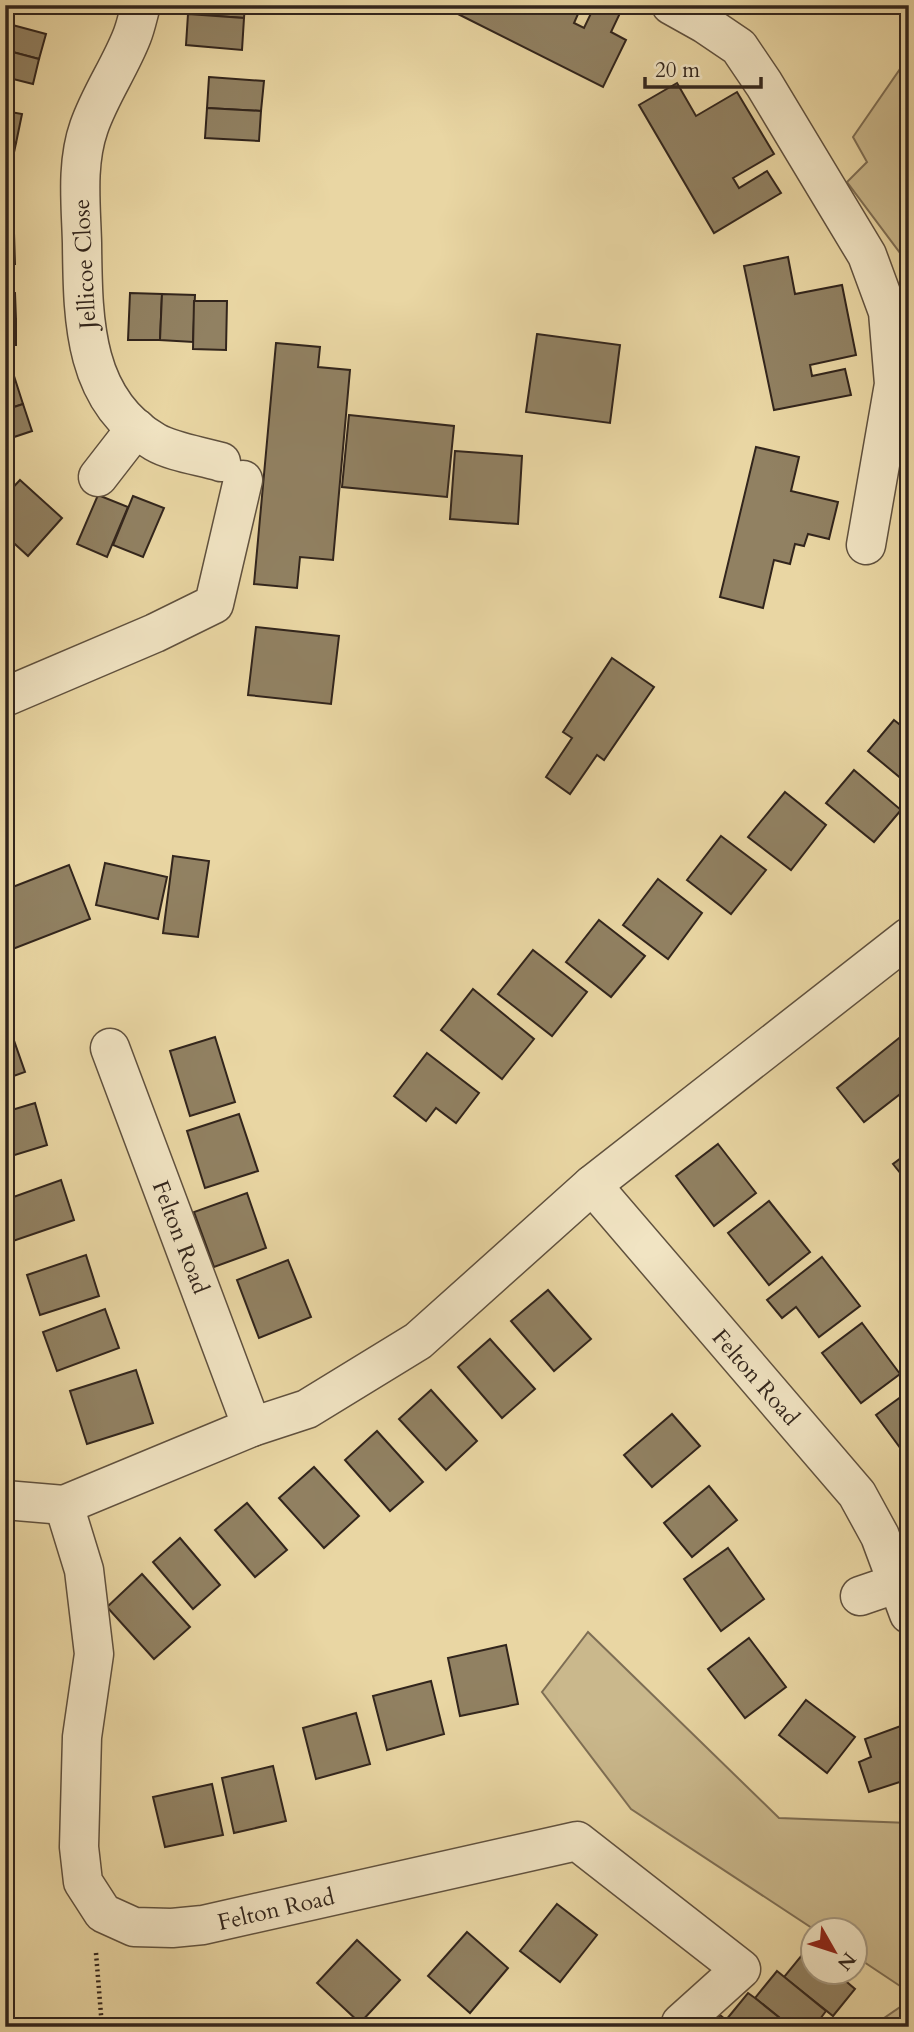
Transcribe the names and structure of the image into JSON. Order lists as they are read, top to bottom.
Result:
{
  "streets": {
    "street": ["Jellicoe Close", "Felton Road"]
  },
  "scale_bar": "20 m",
  "north": "bottom right"
}
